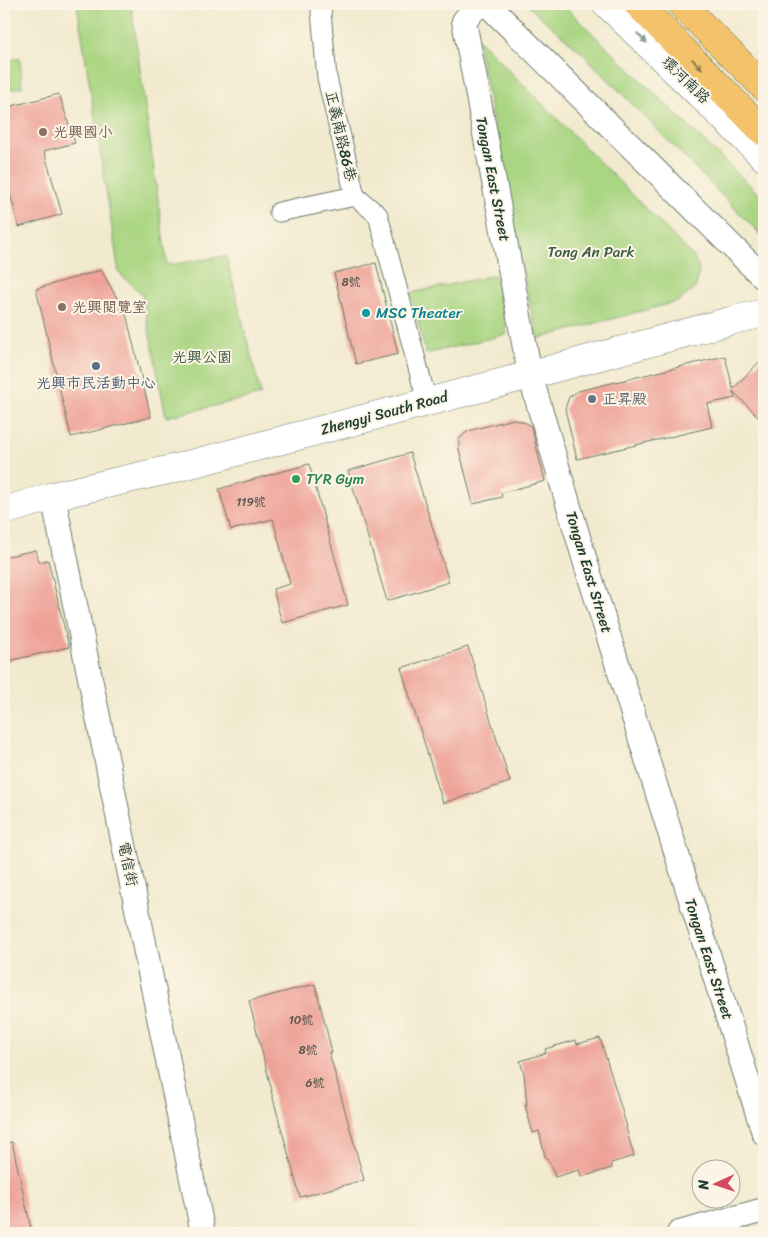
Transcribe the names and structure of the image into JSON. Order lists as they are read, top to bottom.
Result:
{
  "streets": {
    "street": [
      "環河南路",
      "正義南路86巷",
      "Tongan East Street",
      "Zhengyi South Road",
      "電信街"
    ]
  },
  "crossings": [
    ["正義南路86巷", "Zhengyi South Road"],
    ["Tongan East Street", "Zhengyi South Road"],
    ["Zhengyi South Road", "電信街"]
  ],
  "parks": ["Tong An Park", "光興公園"],
  "places": [
    "光興國小",
    "光興閱覽室",
    "MSC Theater",
    "光興市民活動中心",
    "正昇殿",
    "TYR Gym"
  ],
  "house_numbers": [
    "8號",
    "119號",
    "10號",
    "8號",
    "6號"
  ],
  "north": "left"
}
